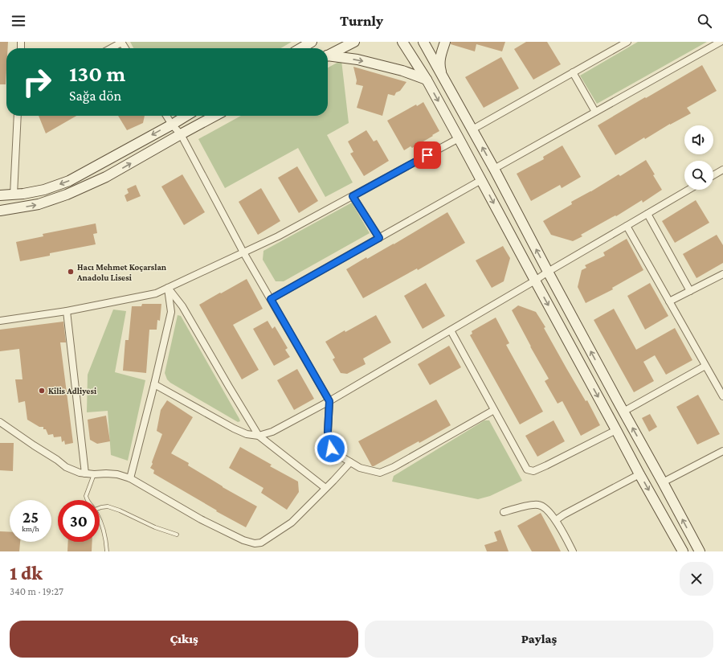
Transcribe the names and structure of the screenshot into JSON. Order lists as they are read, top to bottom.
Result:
{
  "places": ["Hacı Mehmet Koçarslan Anadolu Lisesi", "Kilis Adliyesi"],
  "page": {
    "header": "Turnly",
    "turn": ["130 m", "Sağa dön"],
    "speed": "25 km/h",
    "limit": "30",
    "heading": ["1 dk", "340 m · 19:27"],
    "buttons": ["Çıkış", "Paylaş"]
  }
}
